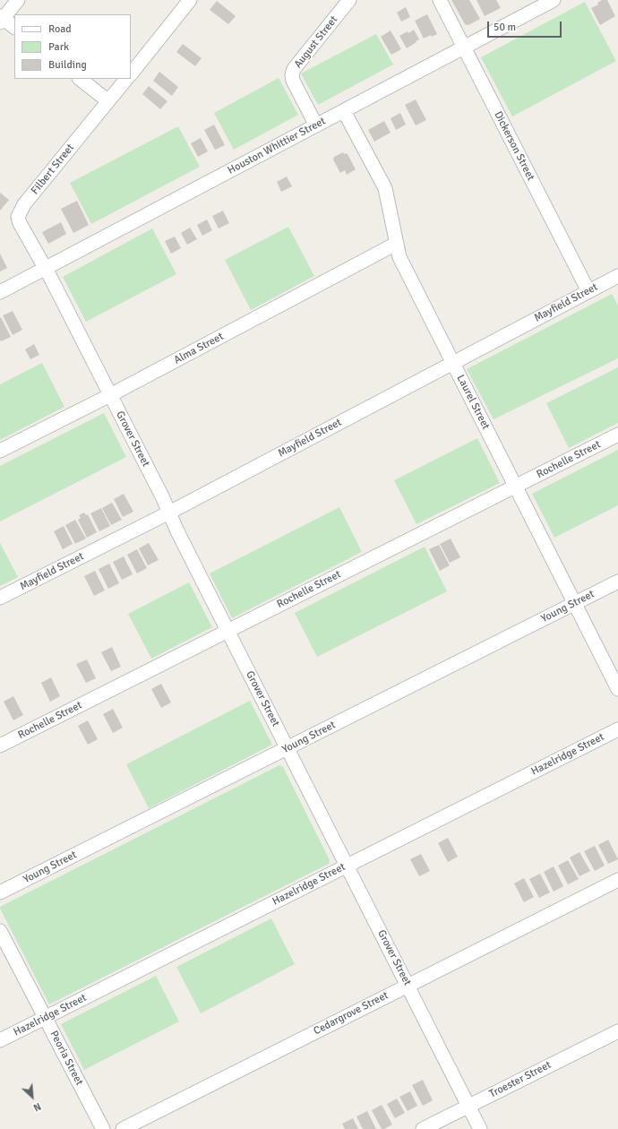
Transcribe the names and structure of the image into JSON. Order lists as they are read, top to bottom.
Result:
{
  "streets": {
    "street": [
      "August Street",
      "Houston Whittier Street",
      "Dickerson Street",
      "Filbert Street",
      "Mayfield Street",
      "Alma Street",
      "Laurel Street",
      "Grover Street",
      "Rochelle Street",
      "Young Street",
      "Hazelridge Street",
      "Cedargrove Street",
      "Peoria Street",
      "Troester Street"
    ]
  },
  "crossings": [
    ["August Street", "Houston Whittier Street"],
    ["Houston Whittier Street", "Dickerson Street"],
    ["Houston Whittier Street", "Filbert Street"],
    ["Houston Whittier Street", "Laurel Street"],
    ["Houston Whittier Street", "Grover Street"],
    ["Dickerson Street", "Mayfield Street"],
    ["Filbert Street", "Grover Street"],
    ["Mayfield Street", "Laurel Street"],
    ["Mayfield Street", "Grover Street"],
    ["Alma Street", "Laurel Street"],
    ["Alma Street", "Grover Street"],
    ["Laurel Street", "Rochelle Street"],
    ["Laurel Street", "Young Street"],
    ["Grover Street", "Rochelle Street"],
    ["Grover Street", "Young Street"],
    ["Grover Street", "Hazelridge Street"],
    ["Grover Street", "Cedargrove Street"],
    ["Grover Street", "Troester Street"],
    ["Hazelridge Street", "Peoria Street"]
  ],
  "legend": ["Road", "Park", "Building"],
  "scale_bar": "50 m",
  "north": "bottom right"
}
